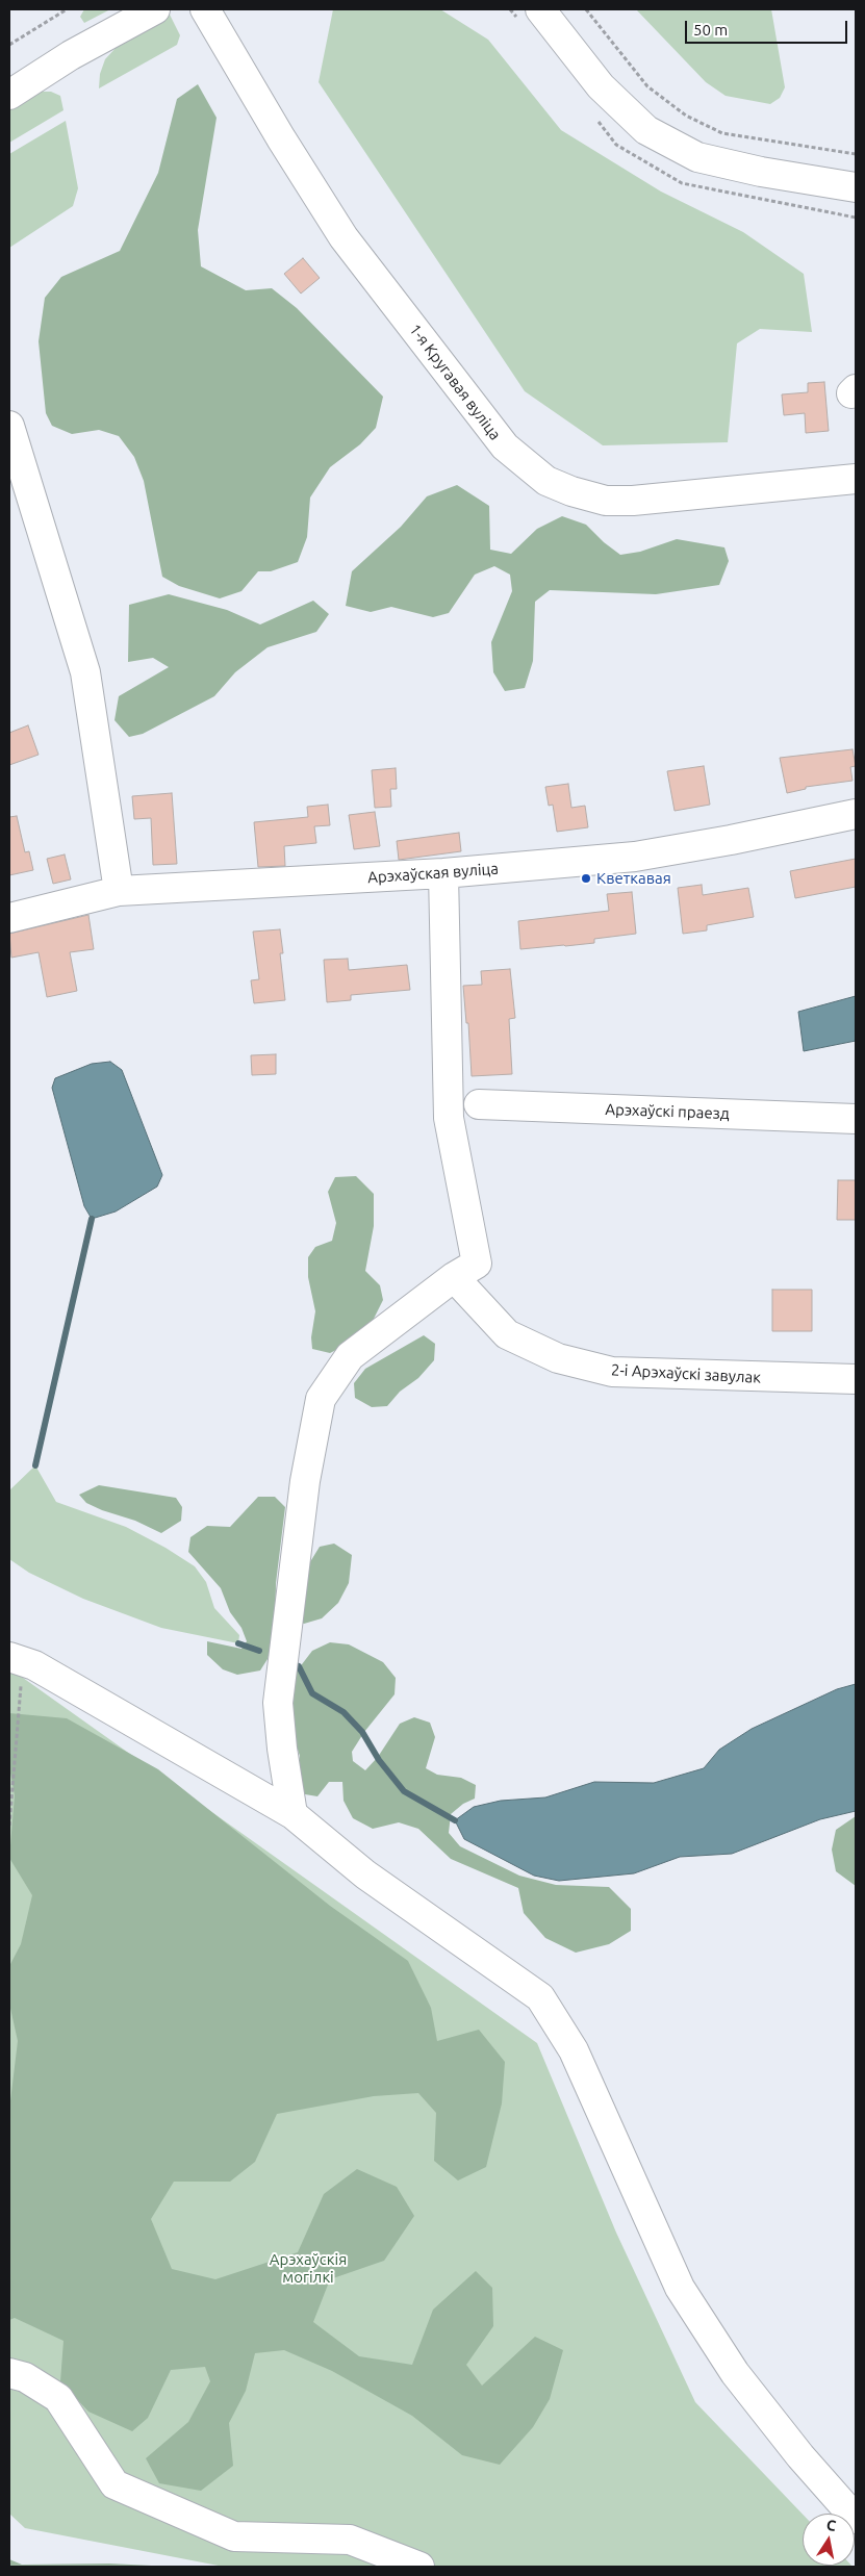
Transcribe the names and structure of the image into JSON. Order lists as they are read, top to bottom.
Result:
{
  "streets": {
    "street": [
      "1-я Кругавая вуліца",
      "Арэхаўская вуліца",
      "Арэхаўскі праезд",
      "2-і Арэхаўскі завулак"
    ]
  },
  "parks": ["Арэхаўскія могілкі"],
  "places": ["Кветкавая"],
  "scale_bar": "50 m",
  "north": "top"
}
